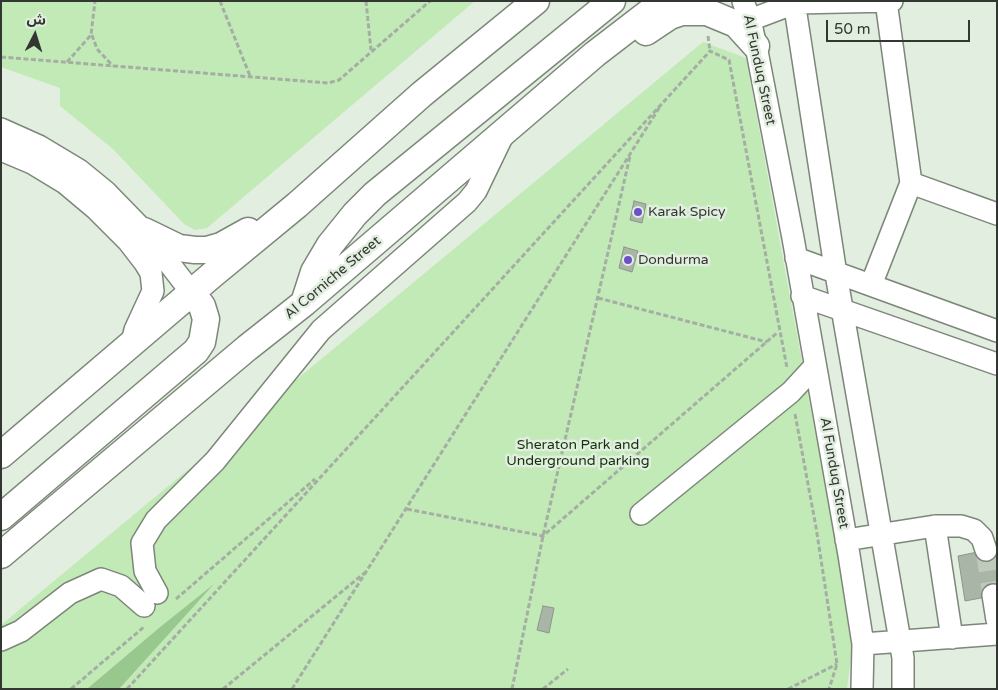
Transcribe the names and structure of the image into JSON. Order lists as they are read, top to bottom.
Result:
{
  "streets": {
    "main road": ["Al Corniche Street"],
    "street": ["Al Funduq Street"]
  },
  "parks": ["Sheraton Park and Underground parking"],
  "places": ["Karak Spicy", "Dondurma"],
  "scale_bar": "50 m",
  "north": "top"
}
